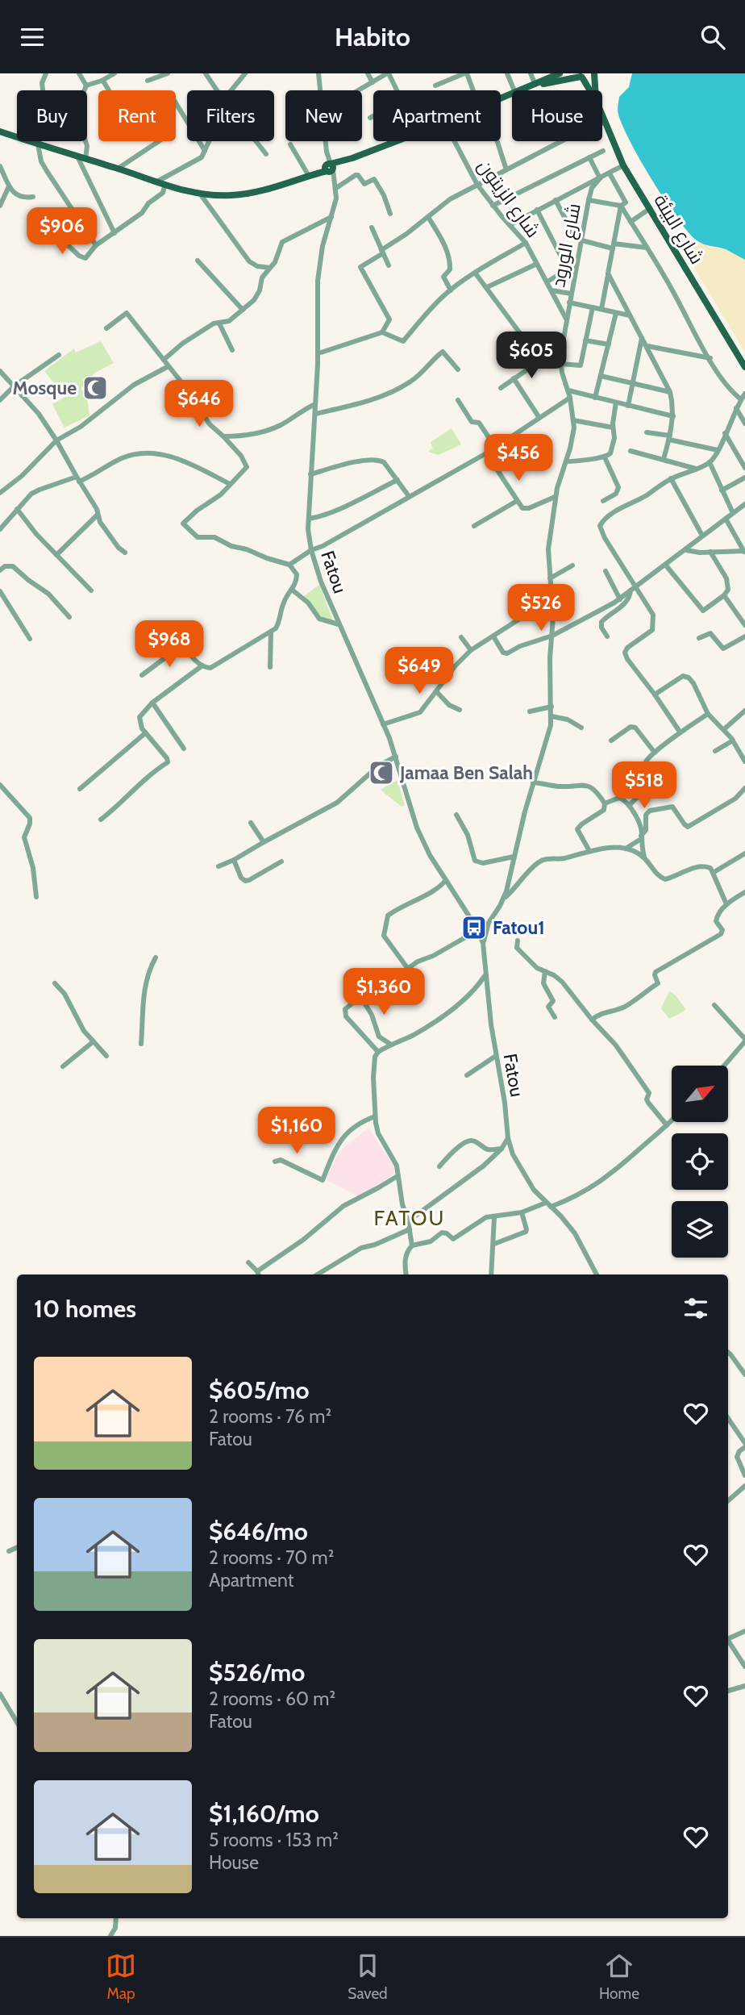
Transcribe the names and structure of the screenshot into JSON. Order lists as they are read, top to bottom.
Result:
{
  "streets": {
    "main road": ["شارع البيئة"],
    "street": ["شارع الزيتون", "شارع الورود", "Fatou"]
  },
  "crossings": [
    ["شارع الزيتون", "شارع الورود"],
    ["شارع الزيتون", "Fatou"],
    ["شارع الورود", "Fatou"]
  ],
  "districts": ["FATOU"],
  "places": {
    "mosque": ["Mosque", "Jamaa Ben Salah"],
    "bus stop": ["Fatou1"]
  },
  "north": "top right",
  "page": {
    "header": "Habito",
    "chip": [
      "Buy",
      "Rent",
      "Filters",
      "New",
      "Apartment",
      "House"
    ],
    "price": [
      "$906",
      "$605",
      "$646",
      "$456",
      "$526",
      "$968",
      "$649",
      "$518",
      "$1,360",
      "$1,160"
    ],
    "heading": "10 homes",
    "list": [
      {
        "name": "$605/mo",
        "note": "2 rooms · 76 m² · Fatou"
      },
      {
        "name": "$646/mo",
        "note": "2 rooms · 70 m² · Apartment"
      },
      {
        "name": "$526/mo",
        "note": "2 rooms · 60 m² · Fatou"
      },
      {
        "name": "$1,160/mo",
        "note": "5 rooms · 153 m² · House"
      }
    ],
    "tabs": ["Map", "Saved", "Home"]
  }
}
